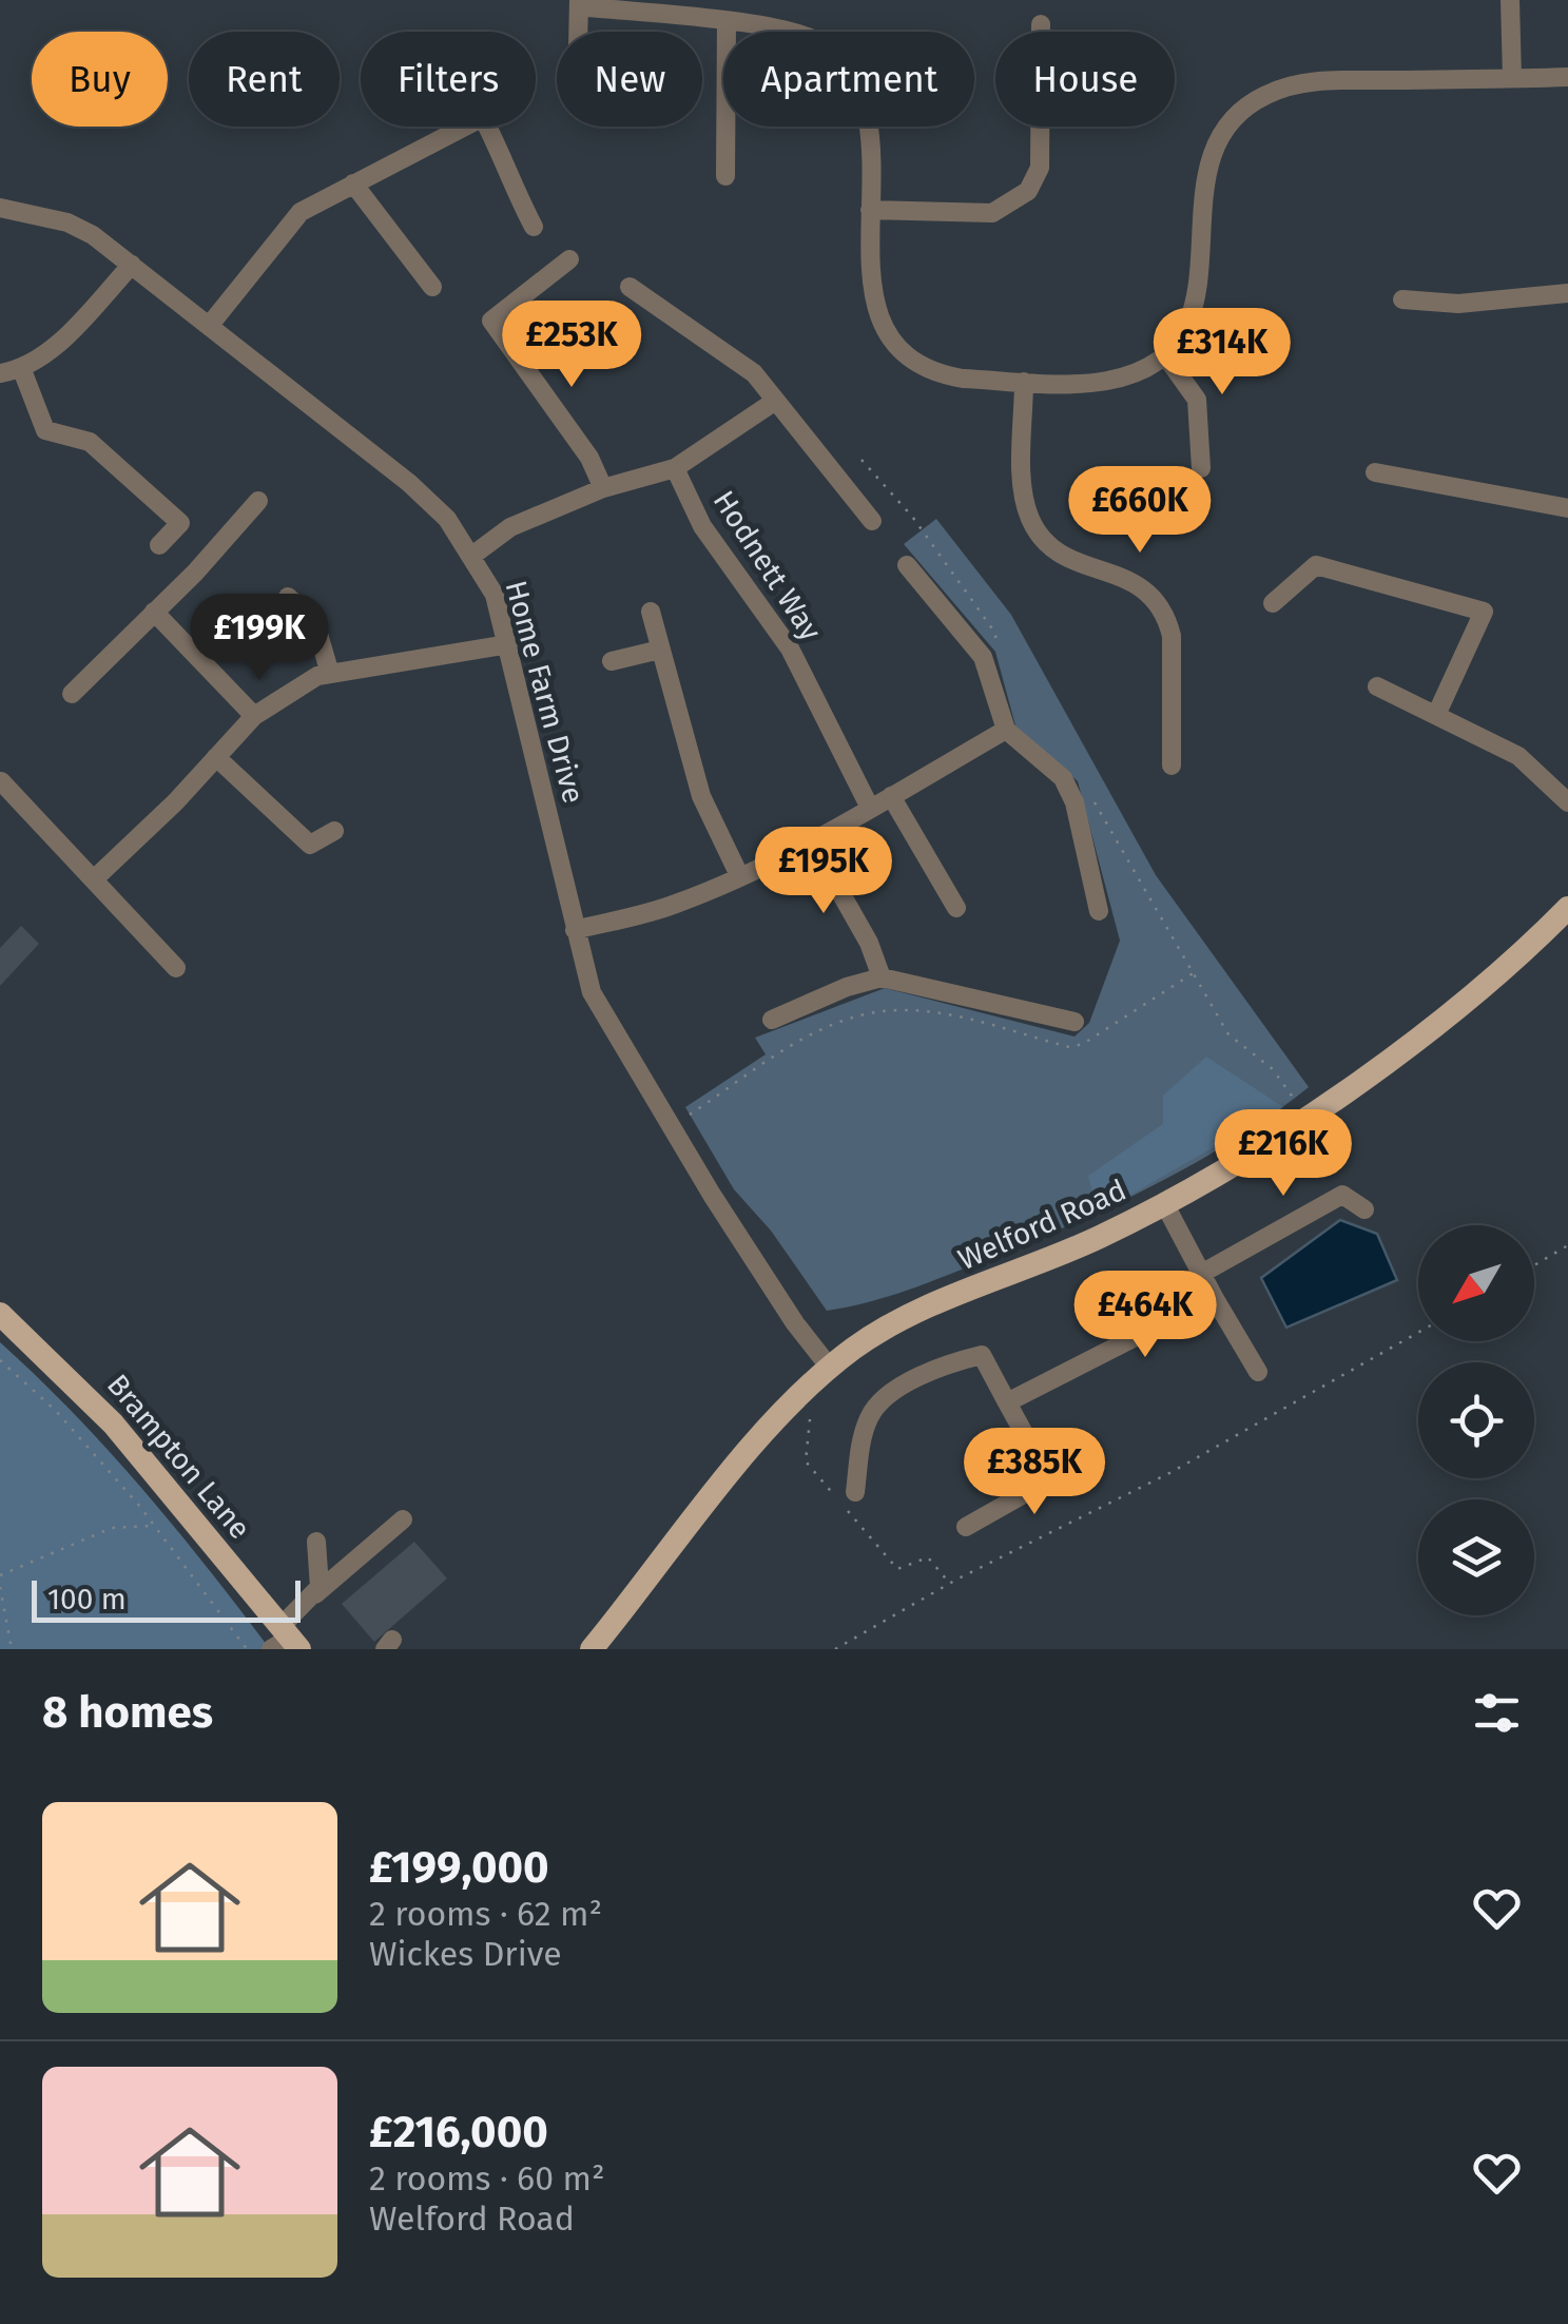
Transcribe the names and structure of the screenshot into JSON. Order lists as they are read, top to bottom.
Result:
{
  "streets": {
    "main road": ["Welford Road", "Brampton Lane"],
    "street": ["Hodnett Way", "Home Farm Drive"]
  },
  "crossings": [
    ["Home Farm Drive", "Welford Road"]
  ],
  "scale_bar": "100 m",
  "north": "bottom left",
  "page": {
    "chip": [
      "Buy",
      "Rent",
      "Filters",
      "New",
      "Apartment",
      "House"
    ],
    "price": [
      "£253K",
      "£314K",
      "£660K",
      "£199K",
      "£195K",
      "£216K",
      "£464K",
      "£385K"
    ],
    "scale": "100 m",
    "heading": "8 homes",
    "list": [
      {
        "name": "£199,000",
        "note": "2 rooms · 62 m² · Wickes Drive"
      },
      {
        "name": "£216,000",
        "note": "2 rooms · 60 m² · Welford Road"
      }
    ]
  }
}
